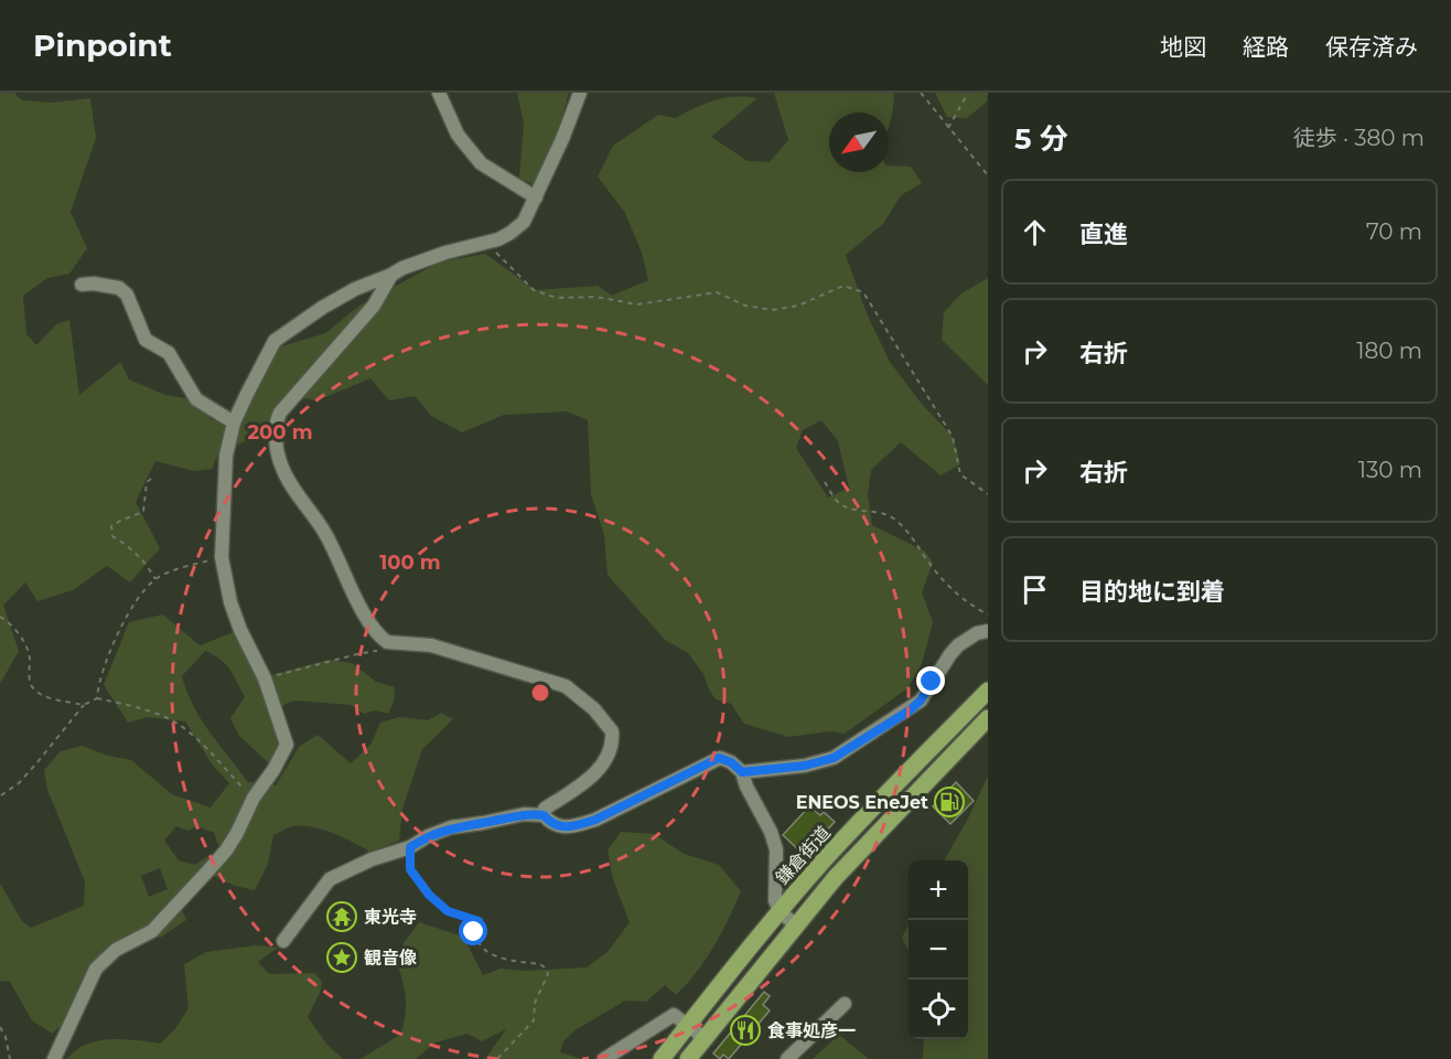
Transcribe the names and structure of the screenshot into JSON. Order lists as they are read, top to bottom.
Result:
{
  "streets": {
    "main road": ["鎌倉街道"]
  },
  "places": {
    "fuel station": ["ENEOS EneJet"],
    "temple": ["東光寺"],
    "place": ["観音像"],
    "restaurant": ["食事処彦一"]
  },
  "north": "bottom left",
  "page": {
    "header": "Pinpoint",
    "nav": ["地図", "経路", "保存済み"],
    "heading": ["5 分", "徒歩 · 380 m"],
    "list": [
      ["直進", "70 m"],
      ["右折", "180 m"],
      ["右折", "130 m"],
      "目的地に到着"
    ],
    "map_buttons": ["+", "−"]
  },
  "rings": ["200 m", "100 m"]
}
